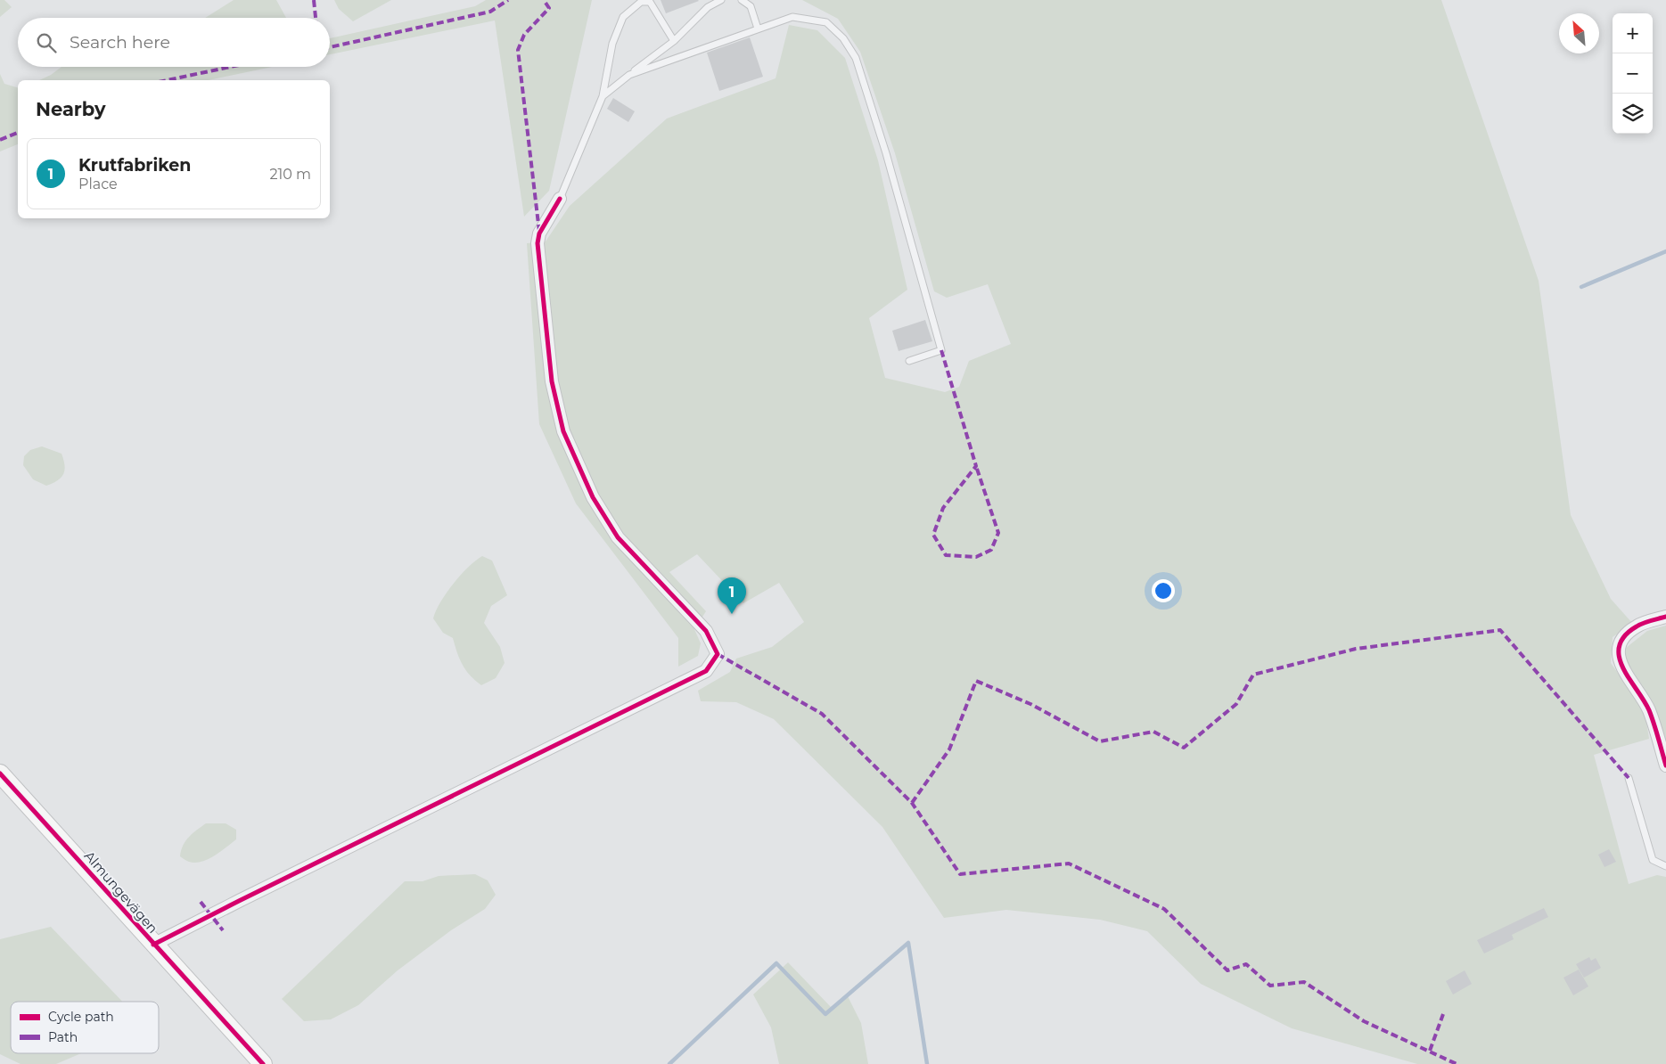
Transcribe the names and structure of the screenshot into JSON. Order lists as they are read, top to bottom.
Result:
{
  "streets": {
    "street": ["Almungevägen"]
  },
  "legend": ["Cycle path", "Path"],
  "north": "top left",
  "page": {
    "map_buttons": ["+", "−"],
    "search": "Search here",
    "heading": "Nearby",
    "list": [
      {
        "mark": "1",
        "name": "Krutfabriken",
        "note": "Place",
        "value": "210 m"
      }
    ],
    "pins": "1"
  }
}
